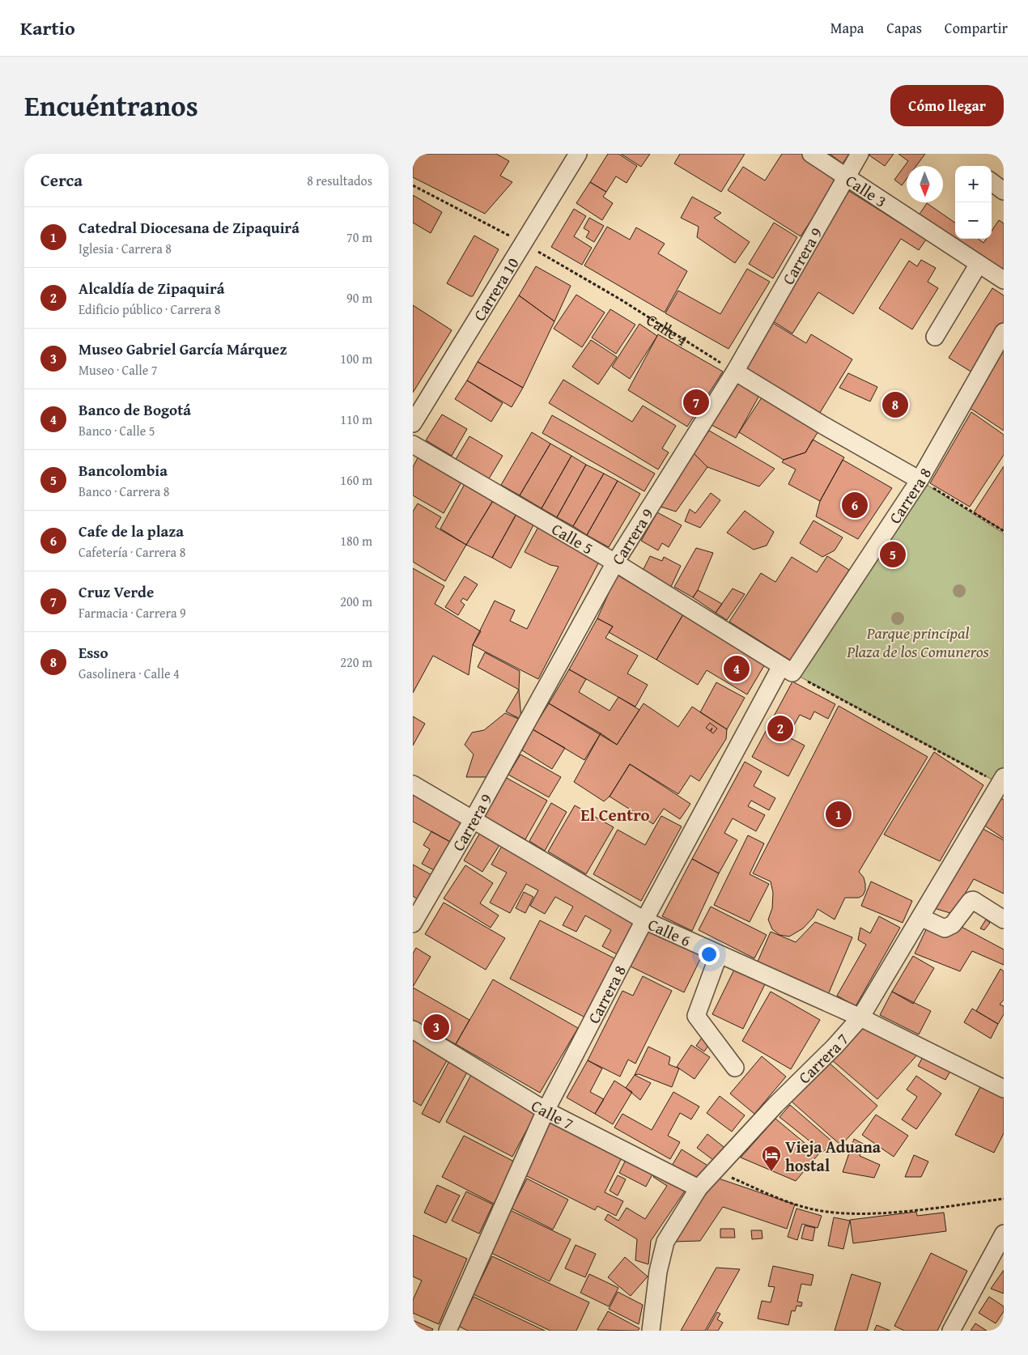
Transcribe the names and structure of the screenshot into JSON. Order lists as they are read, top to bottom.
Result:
{
  "streets": {
    "street": [
      "Calle 3",
      "Carrera 9",
      "Carrera 10",
      "Carrera 8",
      "Calle 5",
      "Calle 6",
      "Carrera 7",
      "Calle 7"
    ],
    "path": ["Calle 4"]
  },
  "crossings": [
    ["Calle 3", "Carrera 9"],
    ["Carrera 9", "Calle 4"],
    ["Carrera 9", "Calle 5"],
    ["Carrera 9", "Calle 6"],
    ["Carrera 10", "Calle 4"],
    ["Carrera 8", "Calle 5"],
    ["Carrera 8", "Calle 6"],
    ["Carrera 8", "Calle 7"],
    ["Calle 6", "Carrera 7"],
    ["Carrera 7", "Calle 7"]
  ],
  "districts": ["El Centro"],
  "parks": ["Parque principal Plaza de los Comuneros"],
  "places": {
    "hotel": ["Vieja Aduana hostal"]
  },
  "north": "bottom",
  "page": {
    "header": "Kartio",
    "nav": ["Mapa", "Capas", "Compartir"],
    "title": "Encuéntranos",
    "buttons": "Cómo llegar",
    "heading": ["Cerca", "8 resultados"],
    "map_buttons": ["+", "−"],
    "list": [
      {
        "mark": "1",
        "name": "Catedral Diocesana de Zipaquirá",
        "note": "Iglesia · Carrera 8",
        "value": "70 m"
      },
      {
        "mark": "2",
        "name": "Alcaldía de Zipaquirá",
        "note": "Edificio público · Carrera 8",
        "value": "90 m"
      },
      {
        "mark": "3",
        "name": "Museo Gabriel García Márquez",
        "note": "Museo · Calle 7",
        "value": "100 m"
      },
      {
        "mark": "4",
        "name": "Banco de Bogotá",
        "note": "Banco · Calle 5",
        "value": "110 m"
      },
      {
        "mark": "5",
        "name": "Bancolombia",
        "note": "Banco · Carrera 8",
        "value": "160 m"
      },
      {
        "mark": "6",
        "name": "Cafe de la plaza",
        "note": "Cafetería · Carrera 8",
        "value": "180 m"
      },
      {
        "mark": "7",
        "name": "Cruz Verde",
        "note": "Farmacia · Carrera 9",
        "value": "200 m"
      },
      {
        "mark": "8",
        "name": "Esso",
        "note": "Gasolinera · Calle 4",
        "value": "220 m"
      }
    ],
    "pins": [
      "7",
      "8",
      "6",
      "5",
      "4",
      "2",
      "1",
      "3"
    ]
  }
}
